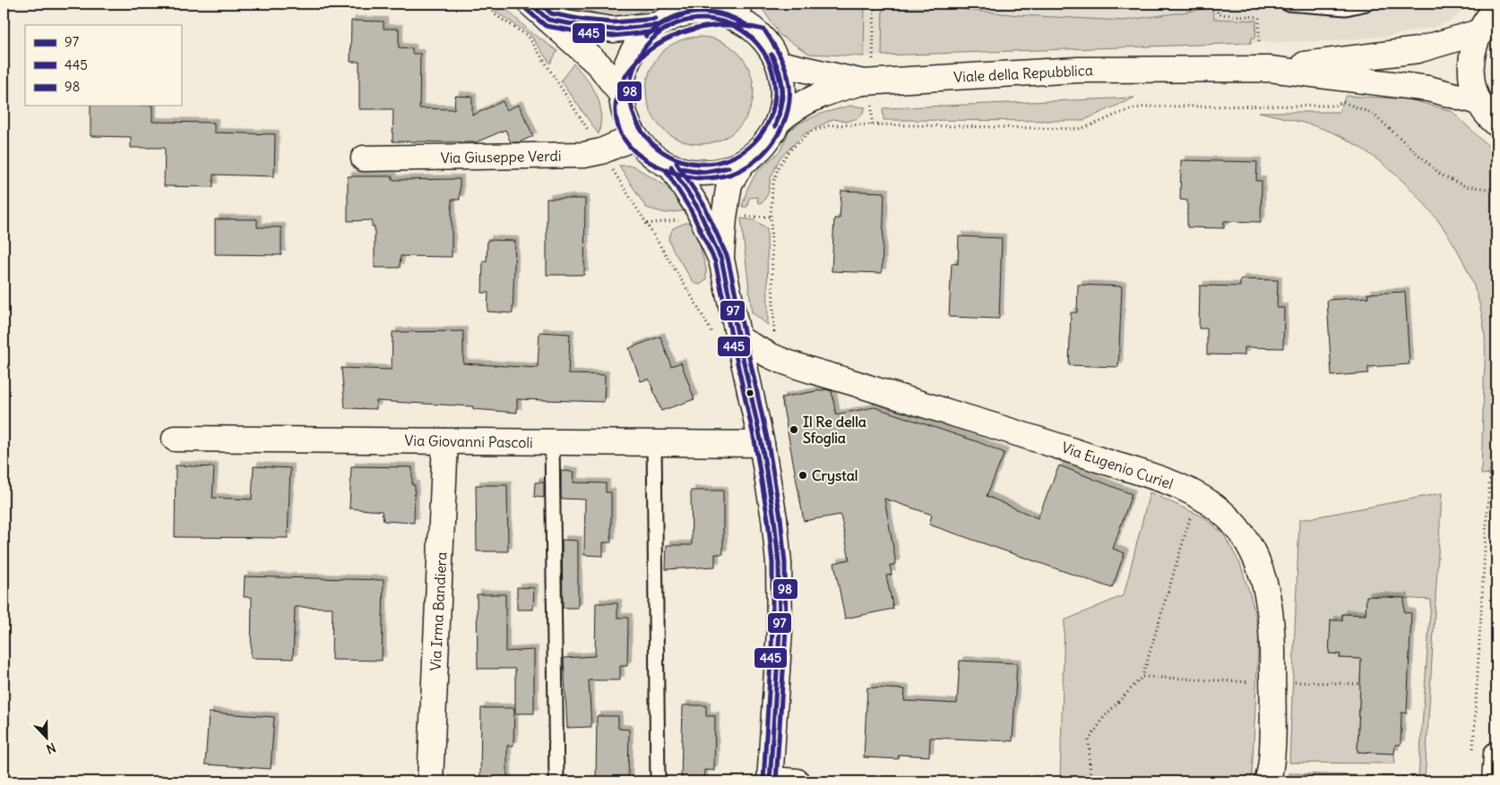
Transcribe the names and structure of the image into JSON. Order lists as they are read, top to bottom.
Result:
{
  "streets": {
    "street": [
      "Viale della Repubblica",
      "Via Giuseppe Verdi",
      "Via Giovanni Pascoli",
      "Via Eugenio Curiel",
      "Via Irma Bandiera"
    ]
  },
  "crossings": [
    ["Via Giovanni Pascoli", "Via Irma Bandiera"]
  ],
  "places": ["Il Re della Sfoglia", "Crystal"],
  "lines": ["transit line 97", "transit line 98", "transit line 445"],
  "legend": ["97", "445", "98"],
  "north": "bottom"
}
